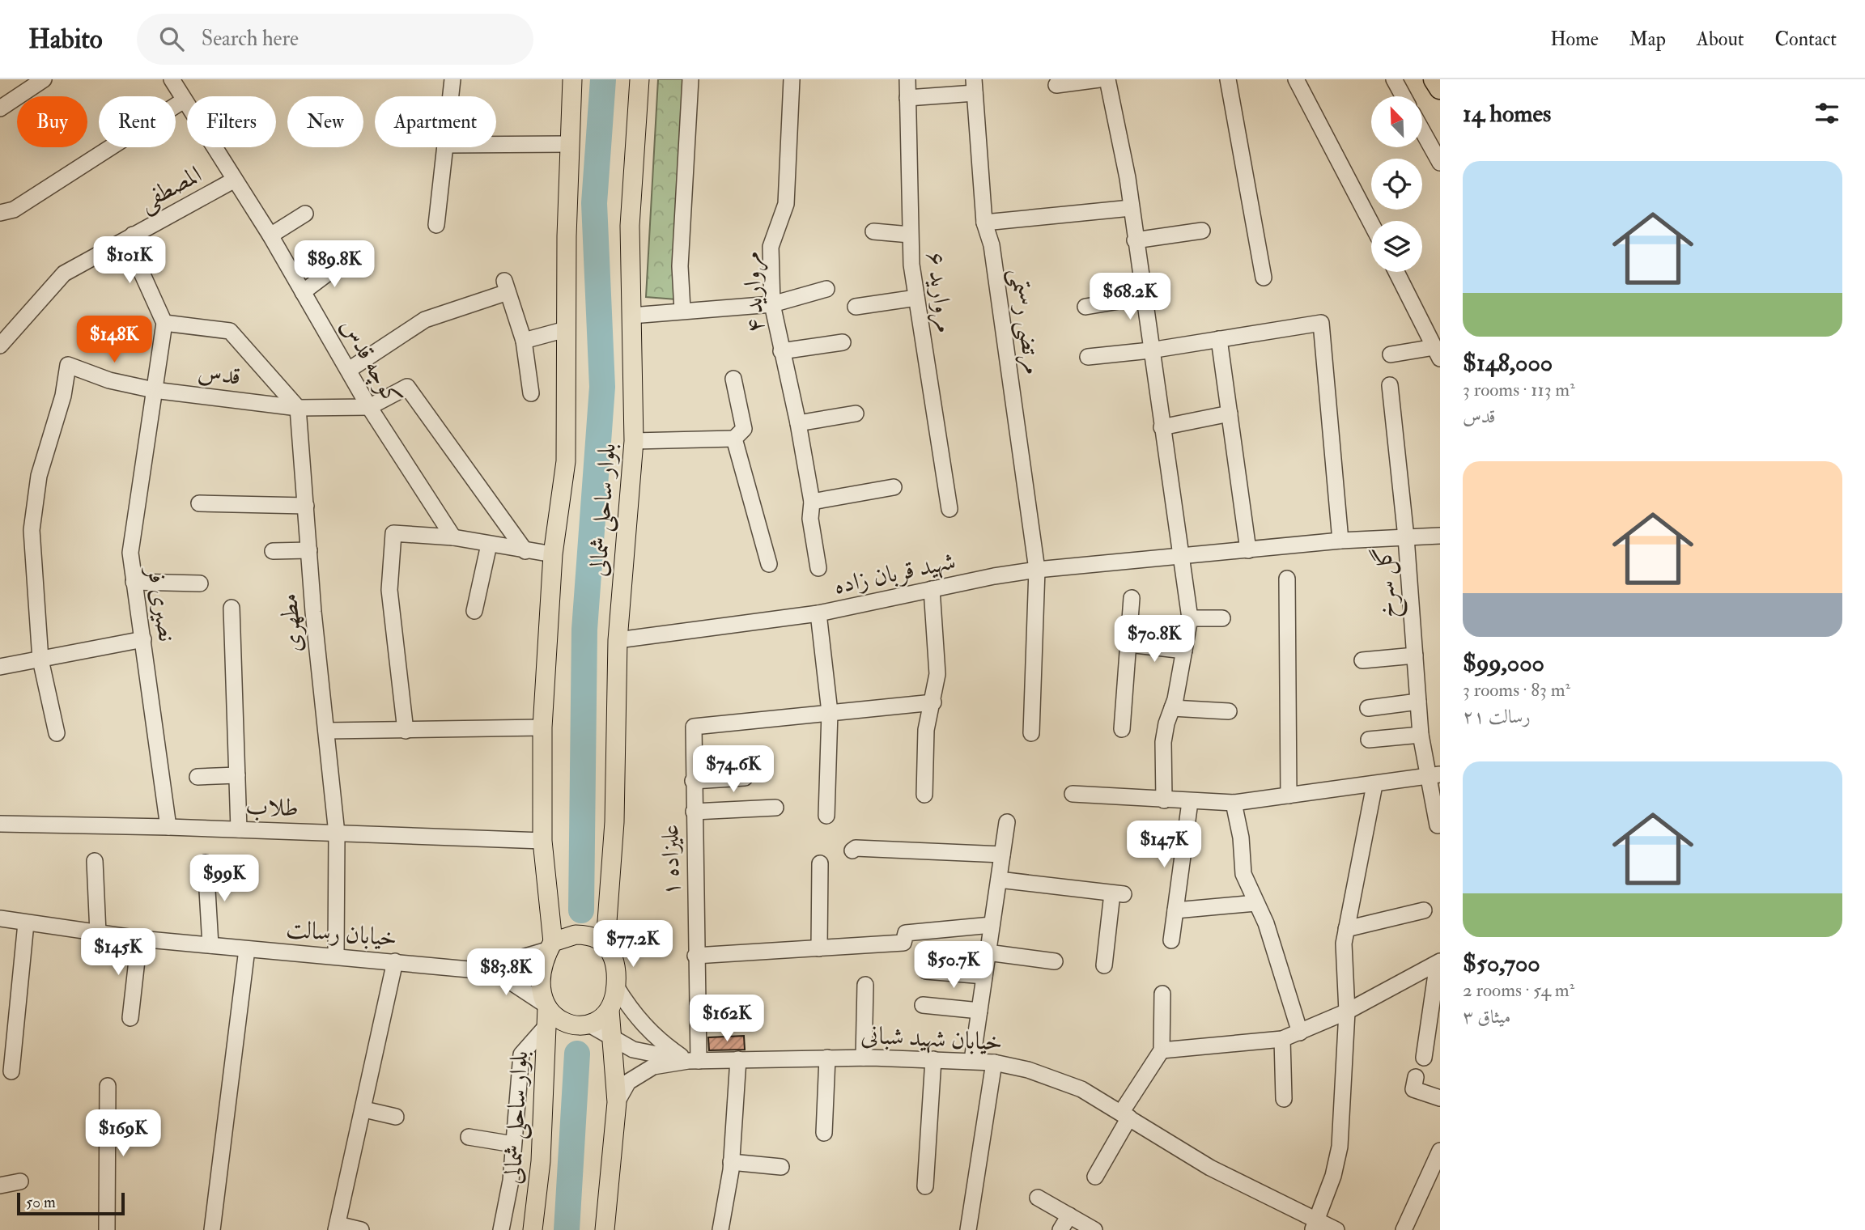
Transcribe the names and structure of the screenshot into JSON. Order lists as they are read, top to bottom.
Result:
{
  "streets": {
    "main road": ["بلوار ساحلی شمالی"],
    "street": [
      "المصطفی",
      "مروارید ۴",
      "مروارید ۶",
      "مرتضی رستمی",
      "کوچه قدس",
      "قدس",
      "شهید قربان زاده",
      "گل سرخ",
      "نصیری فر",
      "مطهری",
      "طلاب",
      "علیزاده ۱",
      "خیابان رسالت",
      "خیابان شهید شبانی"
    ]
  },
  "crossings": [
    ["المصطفی", "کوچه قدس"],
    ["مرتضی رستمی", "شهید قربان زاده"],
    ["کوچه قدس", "قدس"],
    ["قدس", "نصیری فر"],
    ["قدس", "مطهری"],
    ["بلوار ساحلی شمالی", "شهید قربان زاده"],
    ["بلوار ساحلی شمالی", "طلاب"],
    ["بلوار ساحلی شمالی", "خیابان رسالت"],
    ["بلوار ساحلی شمالی", "خیابان شهید شبانی"],
    ["شهید قربان زاده", "گل سرخ"],
    ["نصیری فر", "طلاب"],
    ["مطهری", "طلاب"],
    ["مطهری", "خیابان رسالت"],
    ["علیزاده ۱", "خیابان شهید شبانی"],
    ["خیابان رسالت", "خیابان شهید شبانی"]
  ],
  "scale_bar": "50 m",
  "north": "top left",
  "page": {
    "header": "Habito",
    "search": "Search here",
    "nav": [
      "Home",
      "Map",
      "About",
      "Contact"
    ],
    "heading": "14 homes",
    "chip": [
      "Buy",
      "Rent",
      "Filters",
      "New",
      "Apartment"
    ],
    "list": [
      {
        "name": "$148,000",
        "note": "3 rooms · 113 m² · قدس"
      },
      {
        "name": "$99,000",
        "note": "3 rooms · 83 m² · رسالت ۲۱"
      },
      {
        "name": "$50,700",
        "note": "2 rooms · 54 m² · میثاق ۳"
      }
    ],
    "price": [
      "$101K",
      "$89.8K",
      "$68.2K",
      "$148K",
      "$70.8K",
      "$74.6K",
      "$147K",
      "$99K",
      "$77.2K",
      "$145K",
      "$50.7K",
      "$83.8K",
      "$162K",
      "$169K"
    ],
    "scale": "50 m"
  }
}
